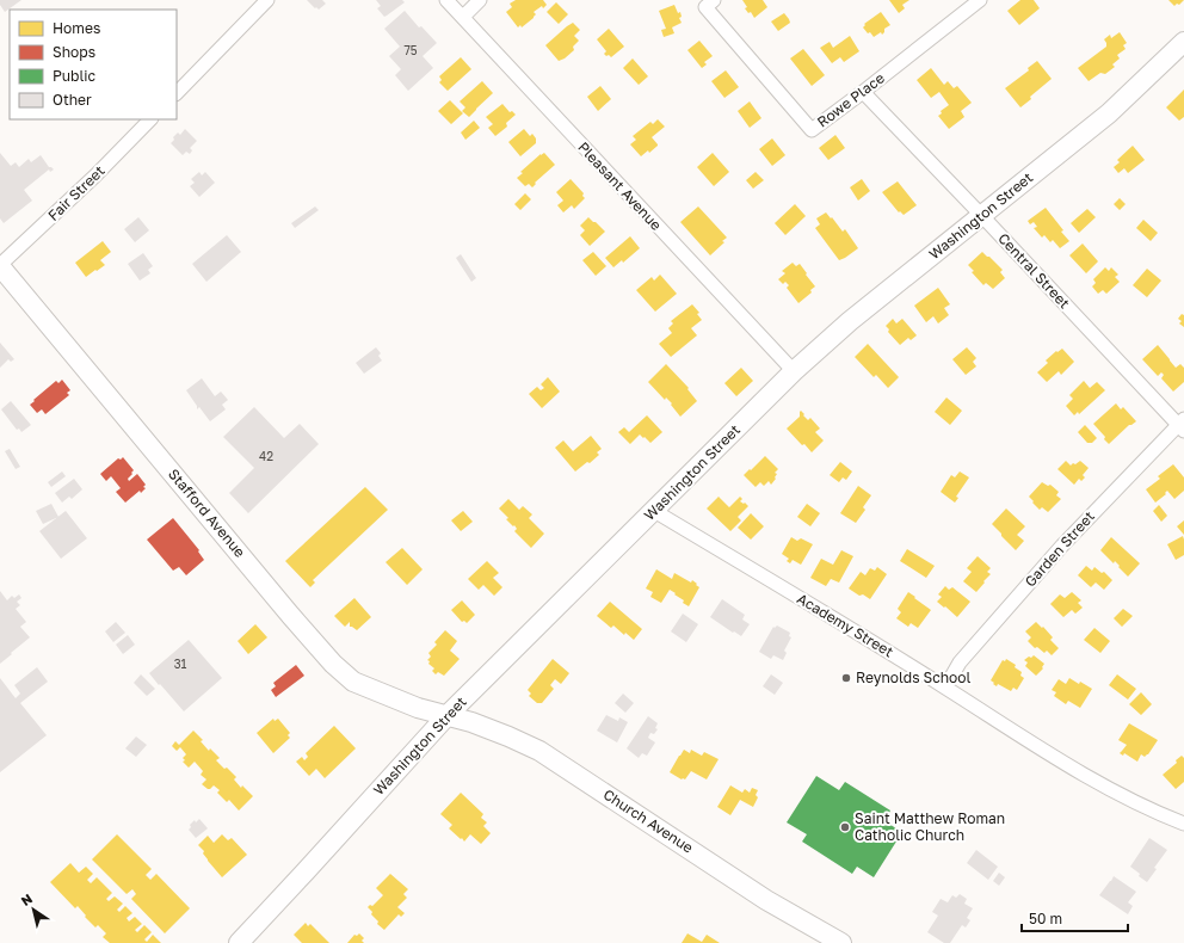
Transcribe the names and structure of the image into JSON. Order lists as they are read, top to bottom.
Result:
{
  "streets": {
    "main road": ["Washington Street", "Stafford Avenue", "Church Avenue"],
    "street": [
      "Rowe Place",
      "Pleasant Avenue",
      "Fair Street",
      "Central Street",
      "Garden Street",
      "Academy Street"
    ]
  },
  "crossings": [
    ["Rowe Place", "Central Street"],
    ["Pleasant Avenue", "Washington Street"],
    ["Fair Street", "Stafford Avenue"],
    ["Washington Street", "Central Street"],
    ["Washington Street", "Stafford Avenue"],
    ["Washington Street", "Academy Street"],
    ["Washington Street", "Church Avenue"],
    ["Central Street", "Garden Street"],
    ["Stafford Avenue", "Church Avenue"],
    ["Garden Street", "Academy Street"]
  ],
  "places": ["Reynolds School", "Saint Matthew Roman Catholic Church"],
  "house_numbers": ["75", "42", "31"],
  "legend": [
    "Homes",
    "Shops",
    "Public",
    "Other"
  ],
  "scale_bar": "50 m",
  "north": "top left"
}
